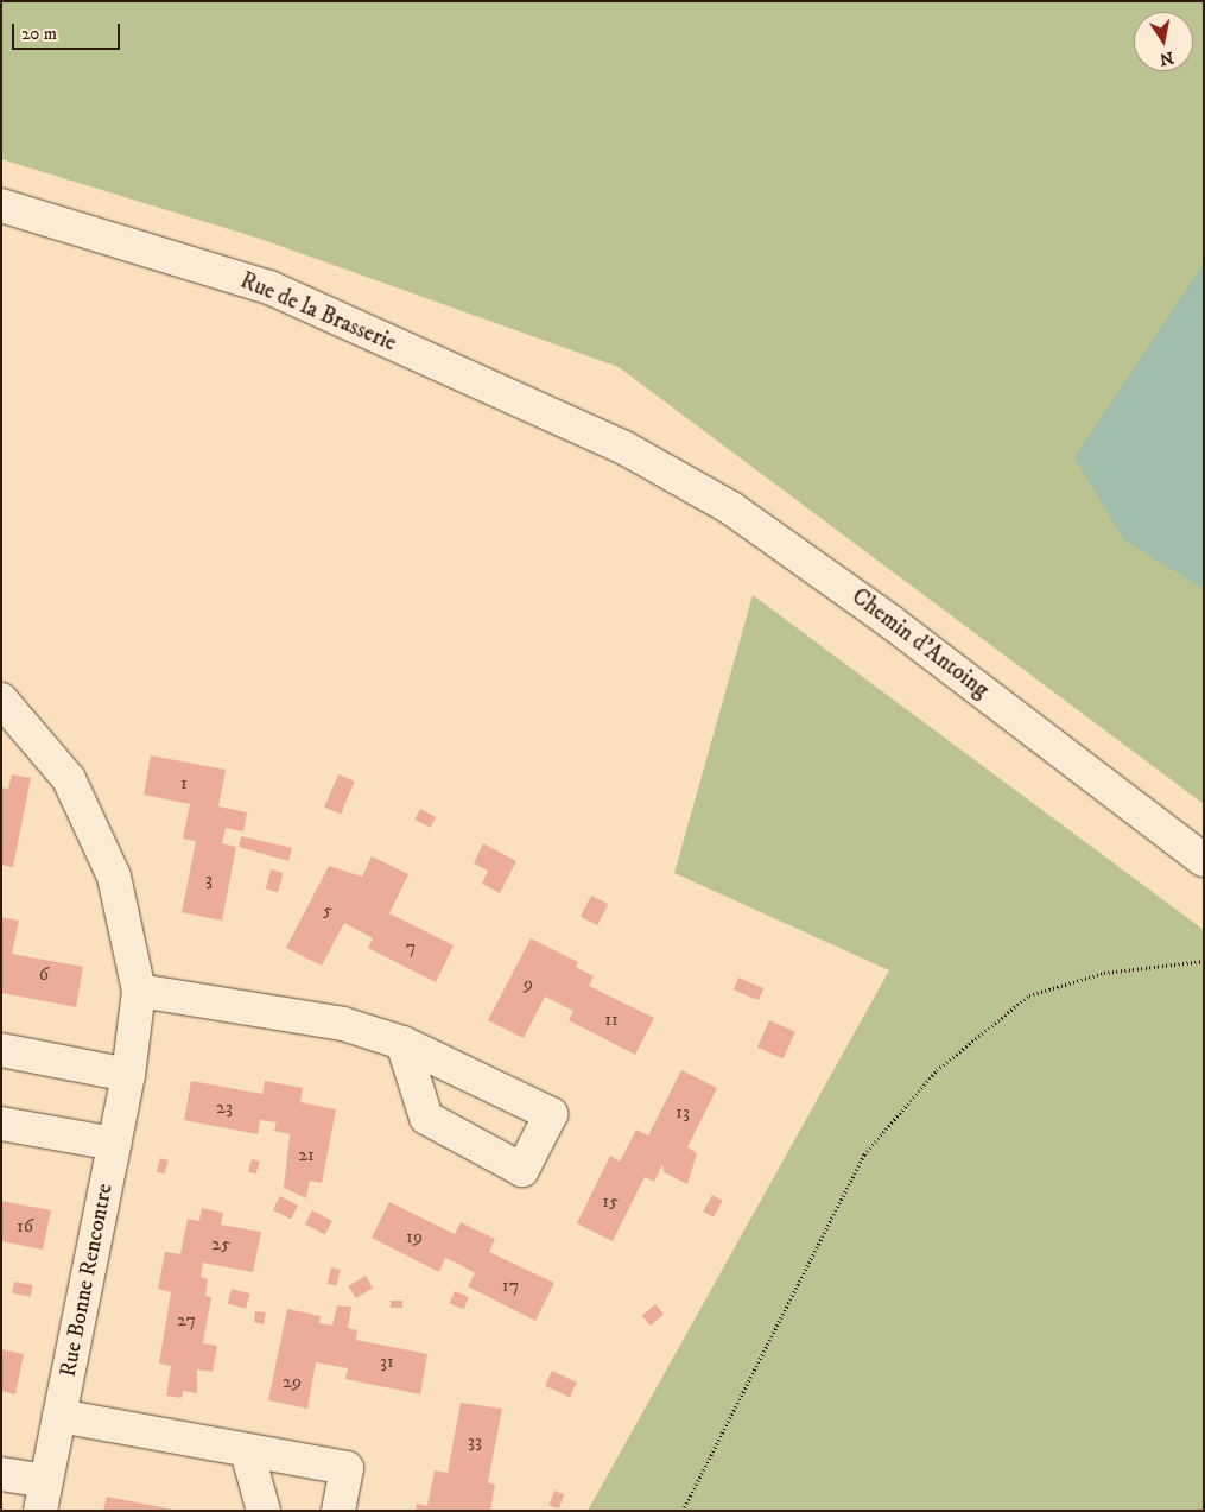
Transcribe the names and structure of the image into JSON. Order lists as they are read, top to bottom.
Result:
{
  "streets": {
    "street": ["Rue de la Brasserie", "Chemin d'Antoing", "Rue Bonne Rencontre"]
  },
  "crossings": [
    ["Rue de la Brasserie", "Chemin d'Antoing"]
  ],
  "house_numbers": [
    "1",
    "3",
    "5",
    "7",
    "6",
    "9",
    "11",
    "23",
    "13",
    "21",
    "15",
    "16",
    "19",
    "25",
    "17",
    "27",
    "31",
    "29",
    "33"
  ],
  "scale_bar": "20 m",
  "north": "bottom"
}
